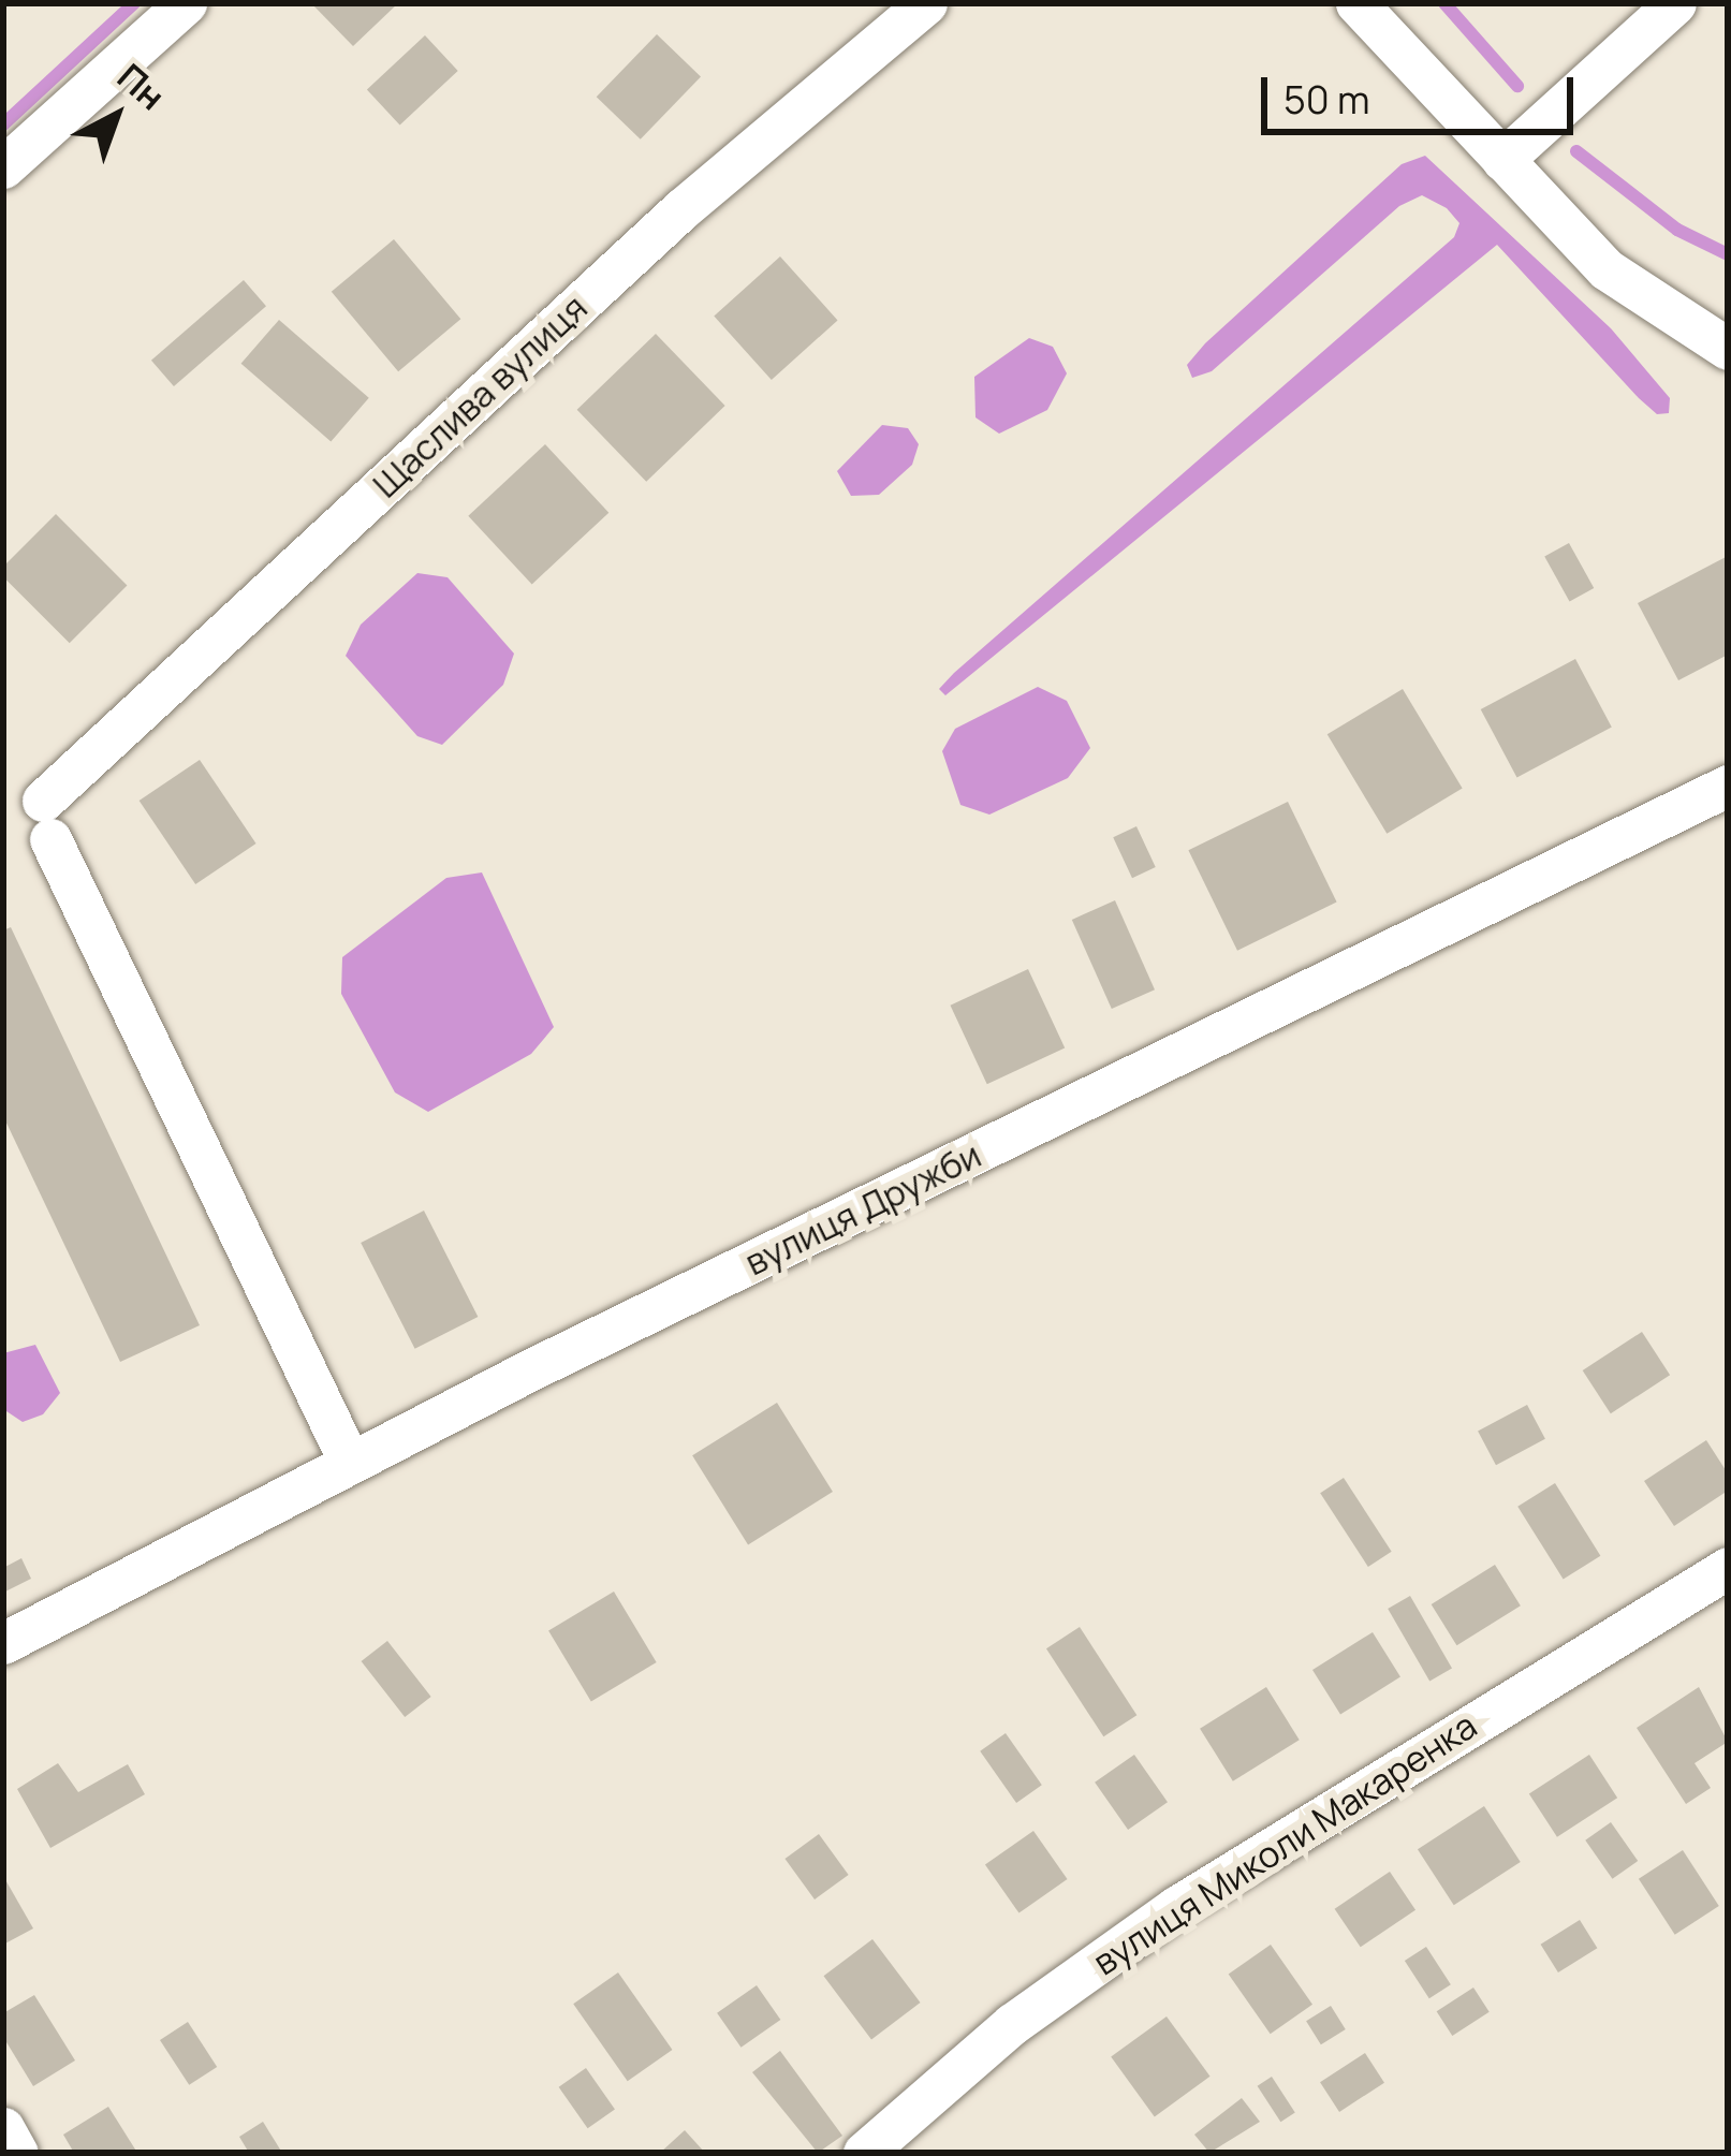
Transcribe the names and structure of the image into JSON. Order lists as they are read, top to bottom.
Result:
{
  "streets": {
    "street": ["Щаслива вулиця", "вулиця Дружби", "вулиця Миколи Макаренка"]
  },
  "crossings": [
    ["Щаслива вулиця", "вулиця Дружби"]
  ],
  "scale_bar": "50 m",
  "north": "top right"
}
